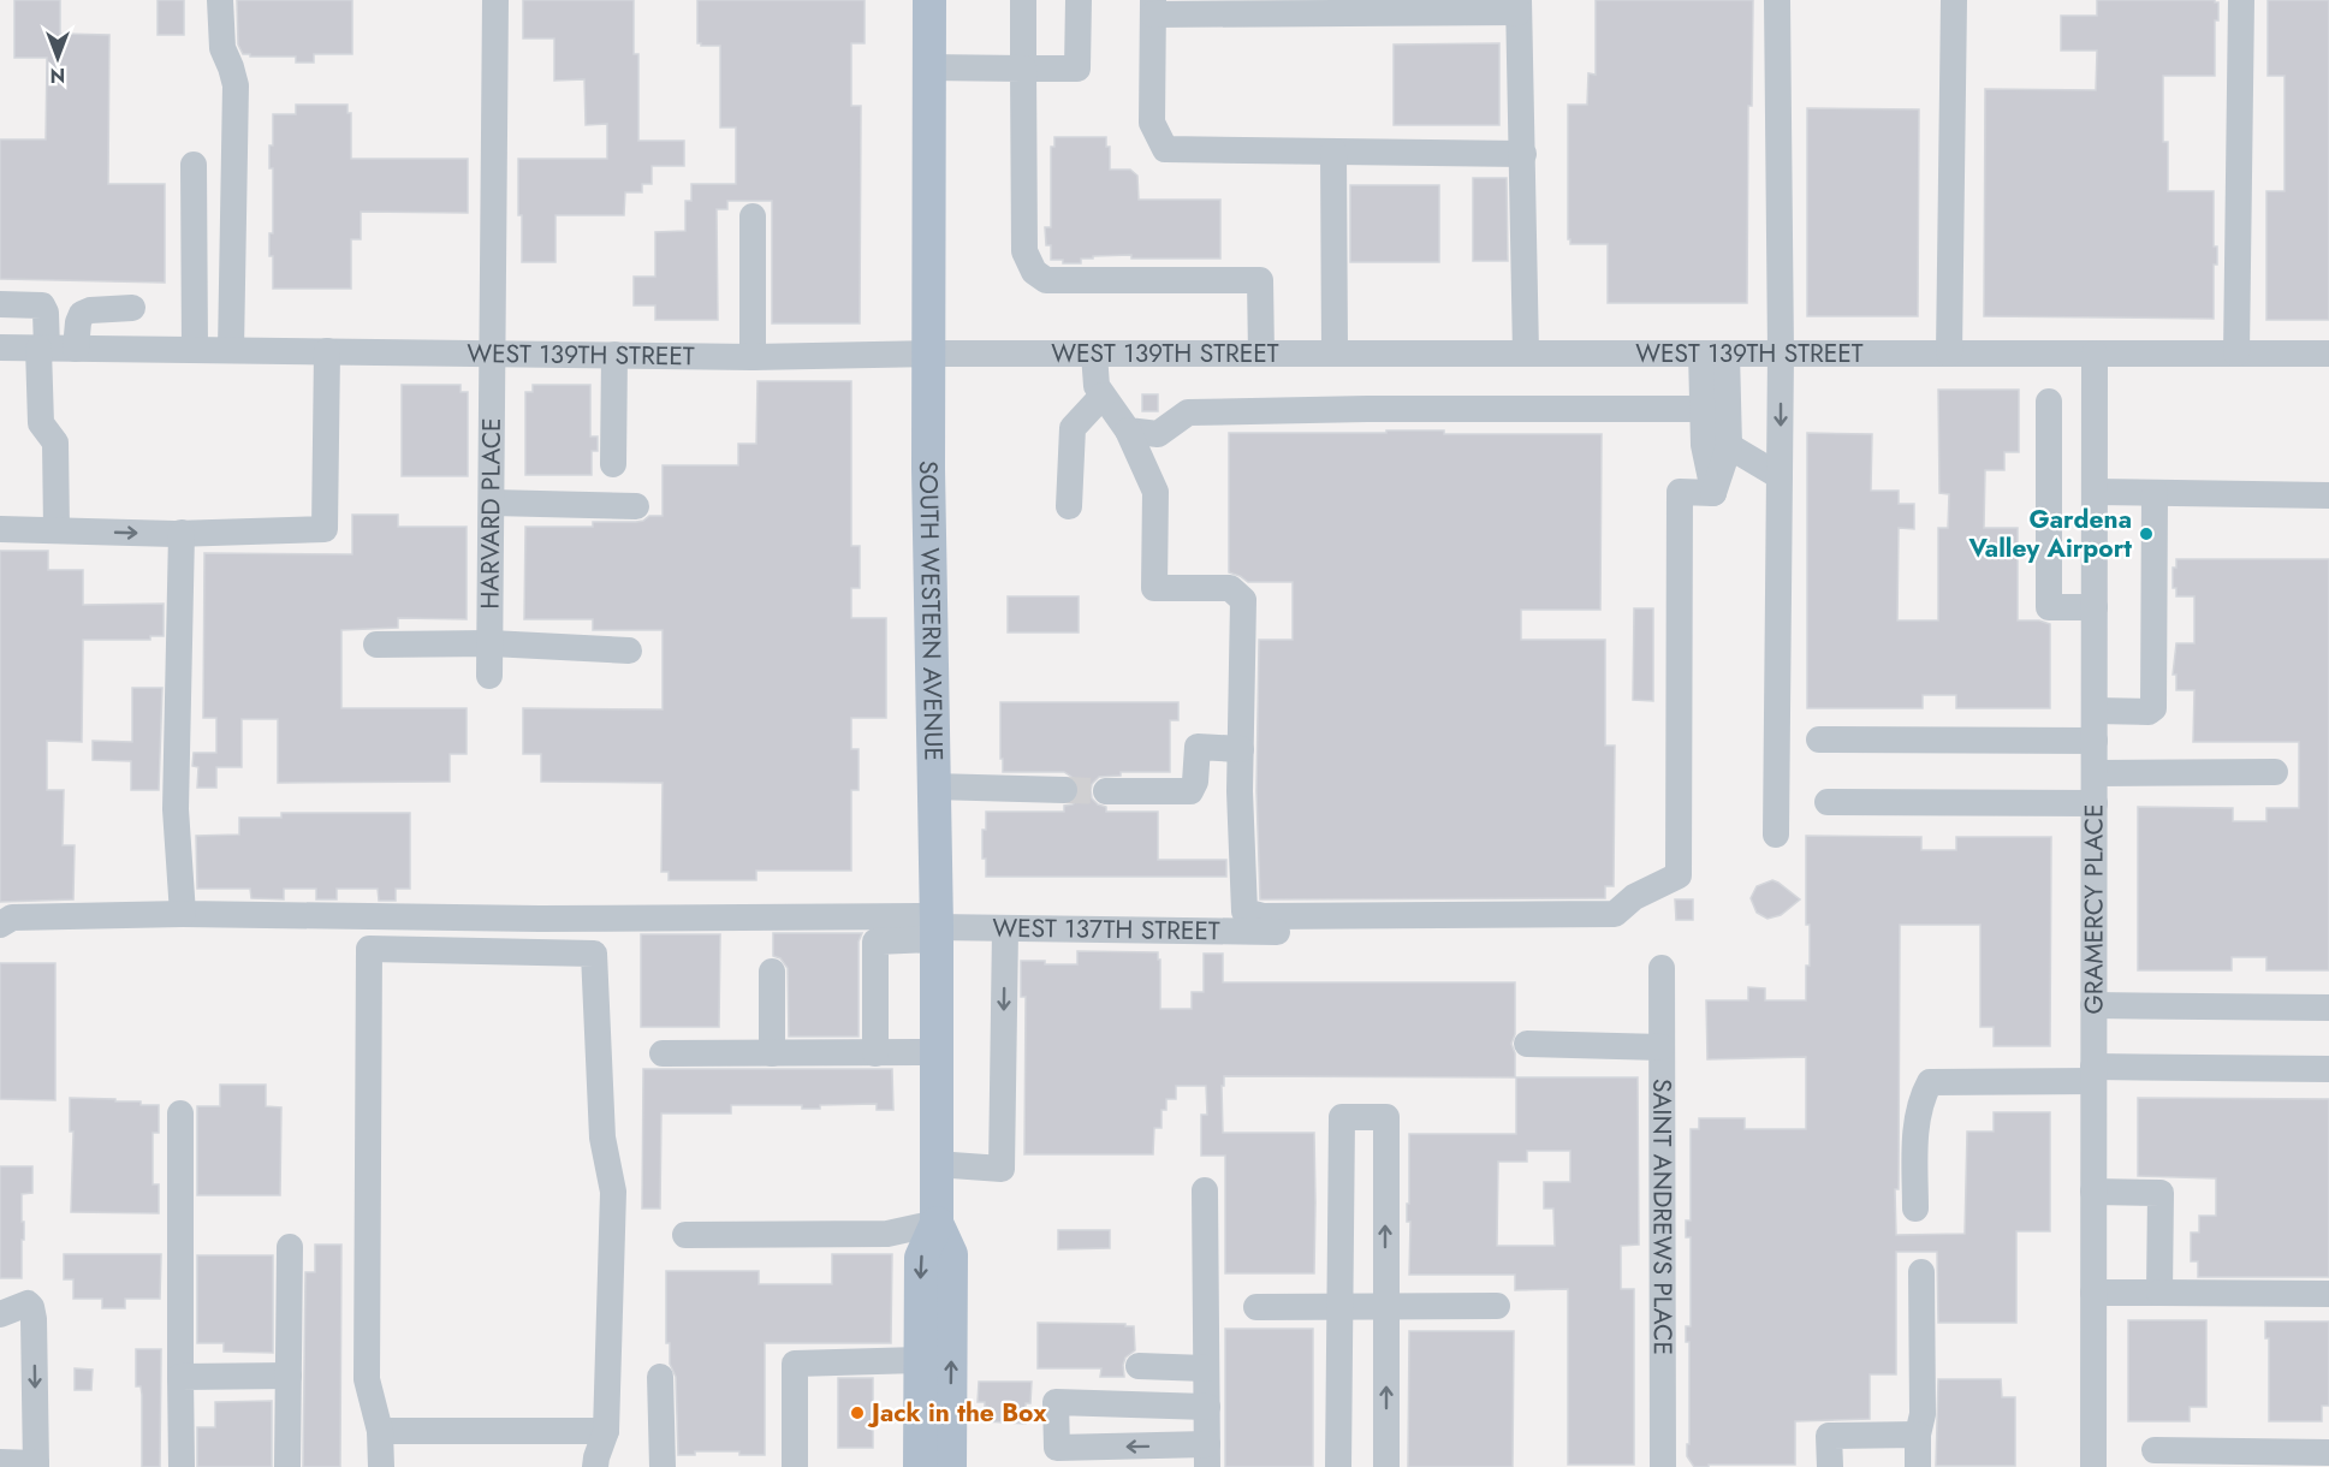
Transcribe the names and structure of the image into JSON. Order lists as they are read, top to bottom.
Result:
{
  "streets": {
    "main road": ["SOUTH WESTERN AVENUE"],
    "street": [
      "WEST 139TH STREET",
      "HARVARD PLACE",
      "GRAMERCY PLACE",
      "WEST 137TH STREET",
      "SAINT ANDREWS PLACE"
    ]
  },
  "crossings": [
    ["WEST 139TH STREET", "HARVARD PLACE"],
    ["WEST 139TH STREET", "SOUTH WESTERN AVENUE"],
    ["WEST 139TH STREET", "GRAMERCY PLACE"],
    ["SOUTH WESTERN AVENUE", "WEST 137TH STREET"]
  ],
  "places": ["Gardena Valley Airport", "Jack in the Box"],
  "north": "bottom"
}
